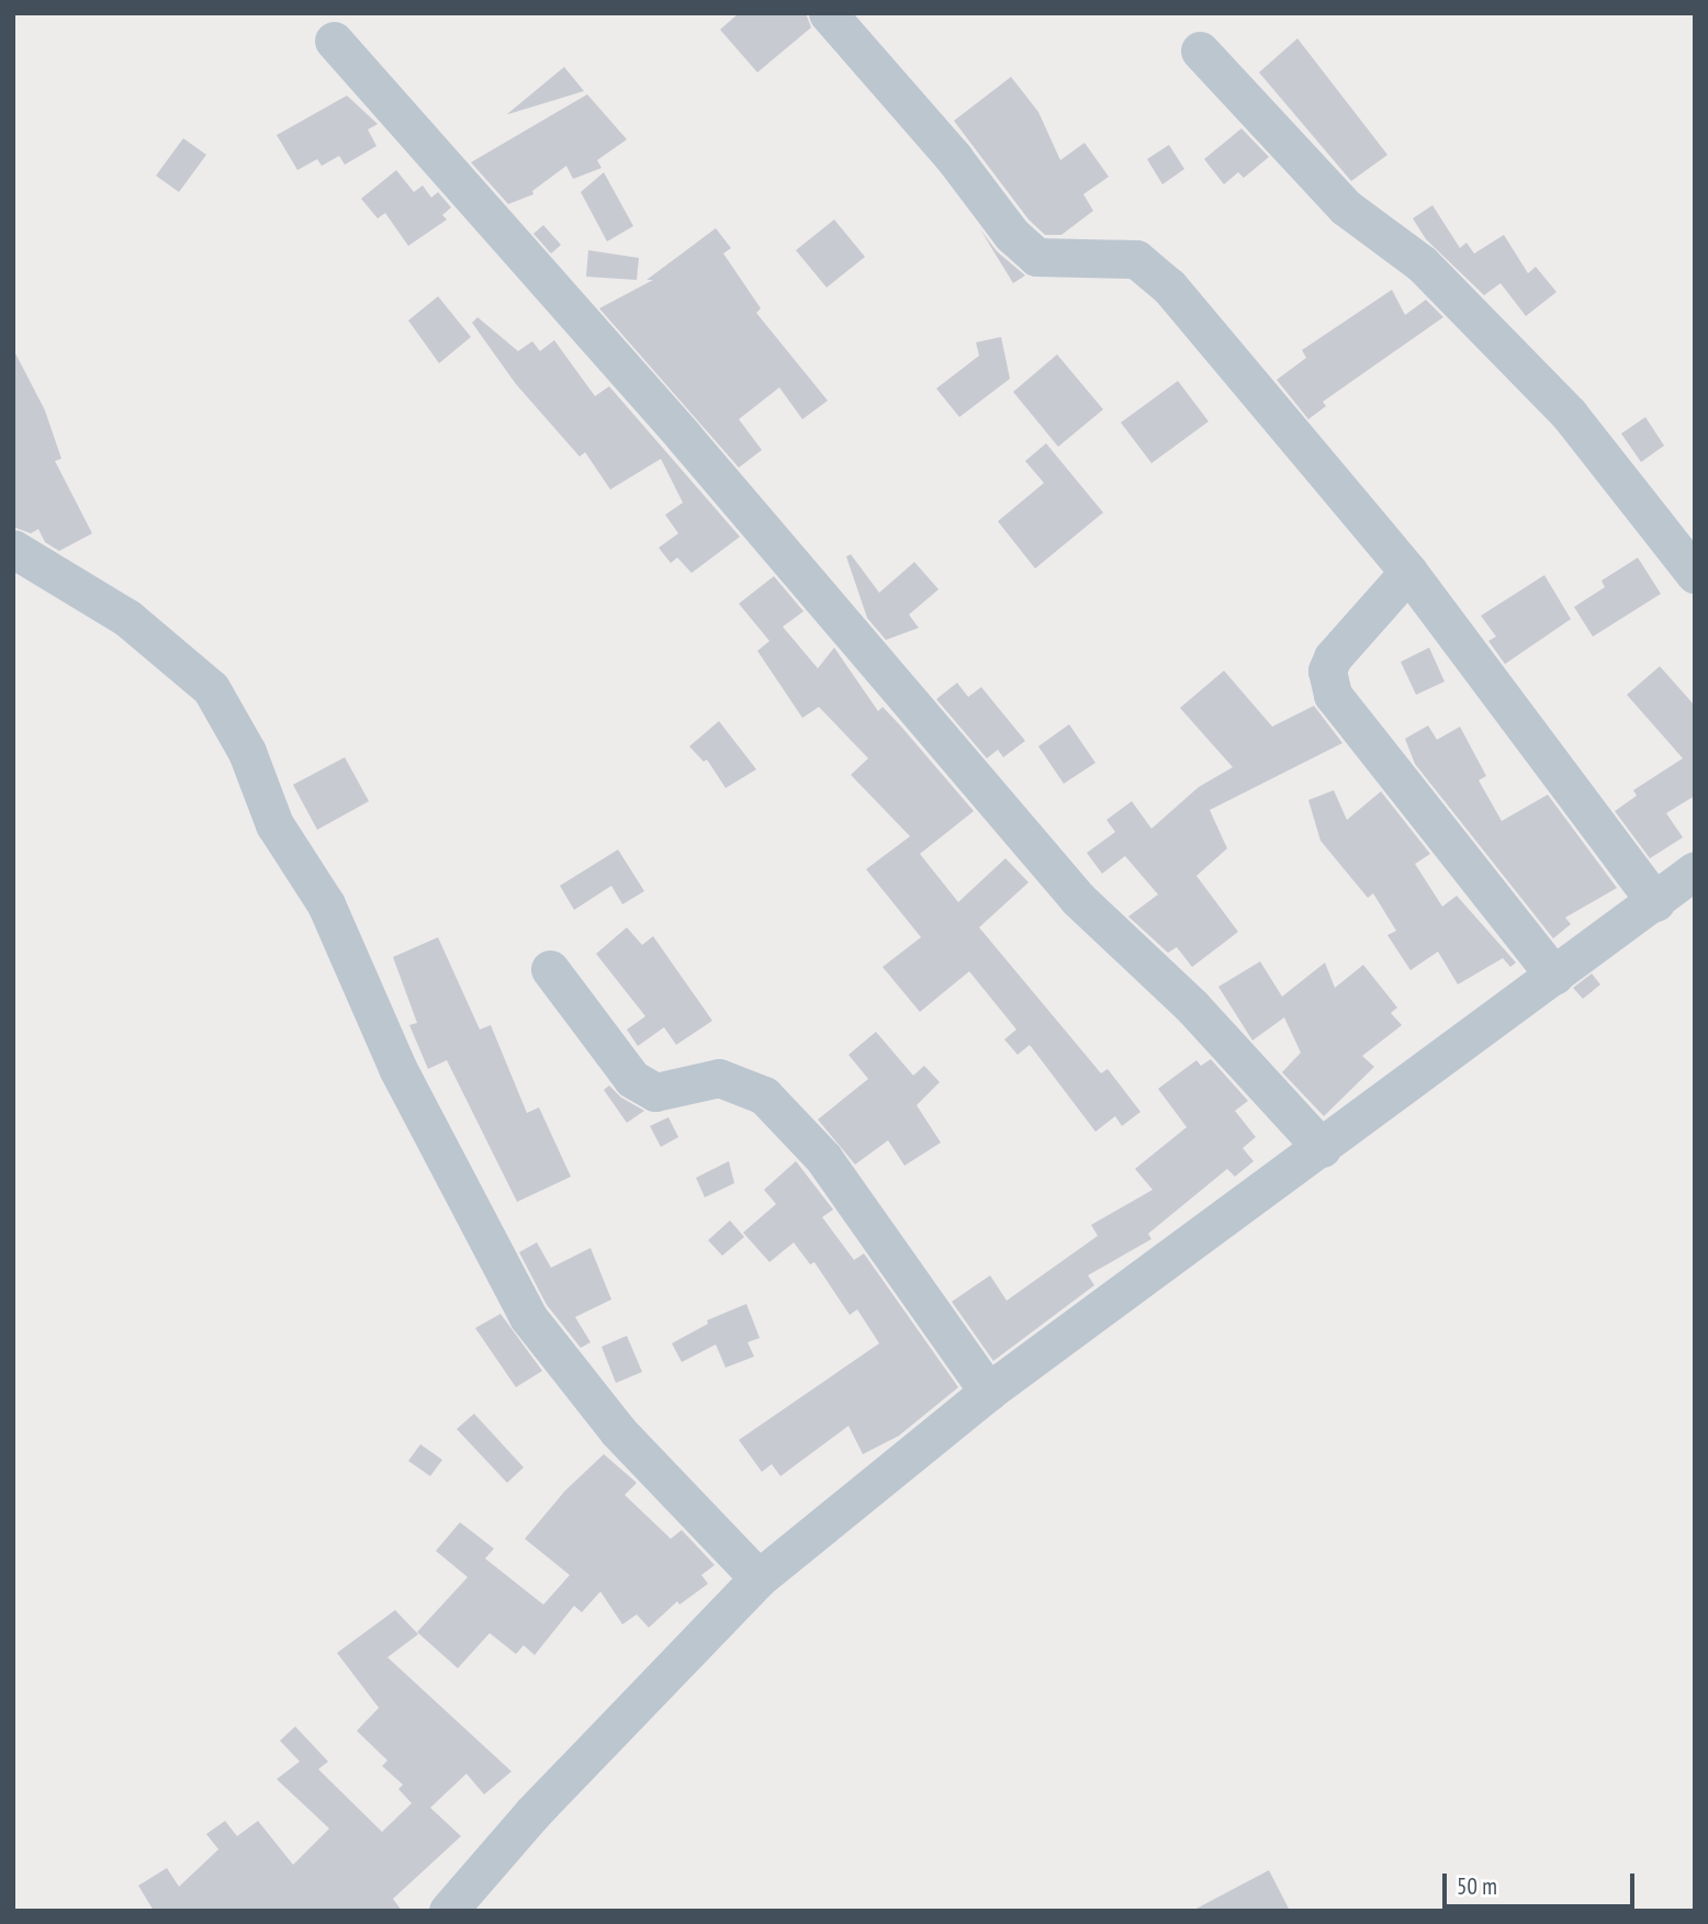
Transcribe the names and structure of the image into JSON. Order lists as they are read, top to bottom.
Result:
{
  "scale_bar": "50 m"
}
